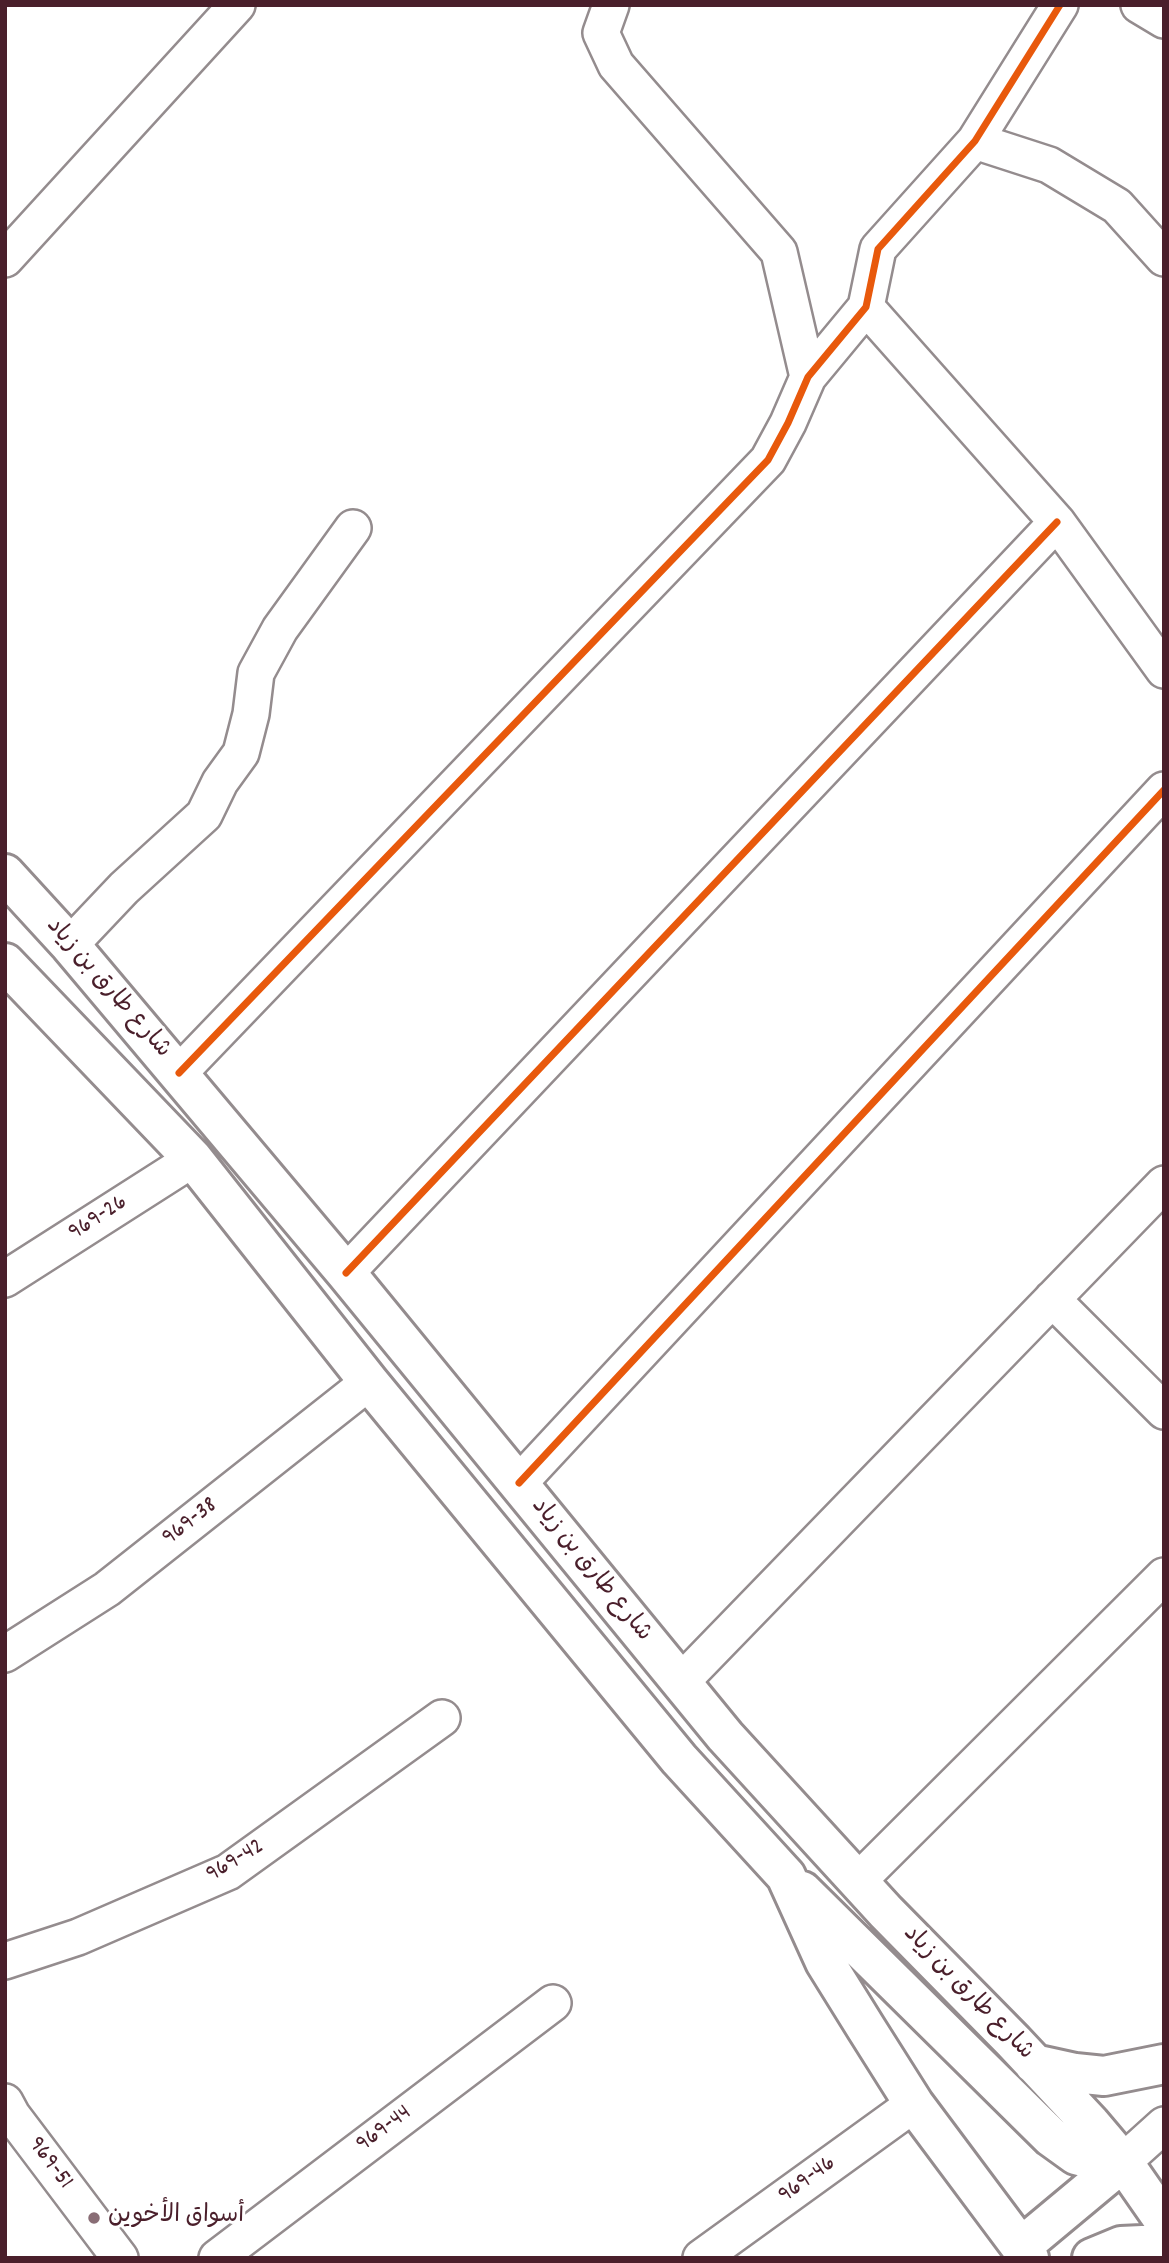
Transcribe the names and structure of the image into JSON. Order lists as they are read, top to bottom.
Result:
{
  "streets": {
    "main road": ["شارع طارق بن زياد"],
    "street": [
      "969-26",
      "969-38",
      "969-42",
      "969-44",
      "969-51",
      "969-46"
    ]
  },
  "crossings": [
    ["شارع طارق بن زياد", "969-26"],
    ["شارع طارق بن زياد", "969-38"],
    ["شارع طارق بن زياد", "969-46"]
  ],
  "places": ["أسواق الأخوين"]
}
